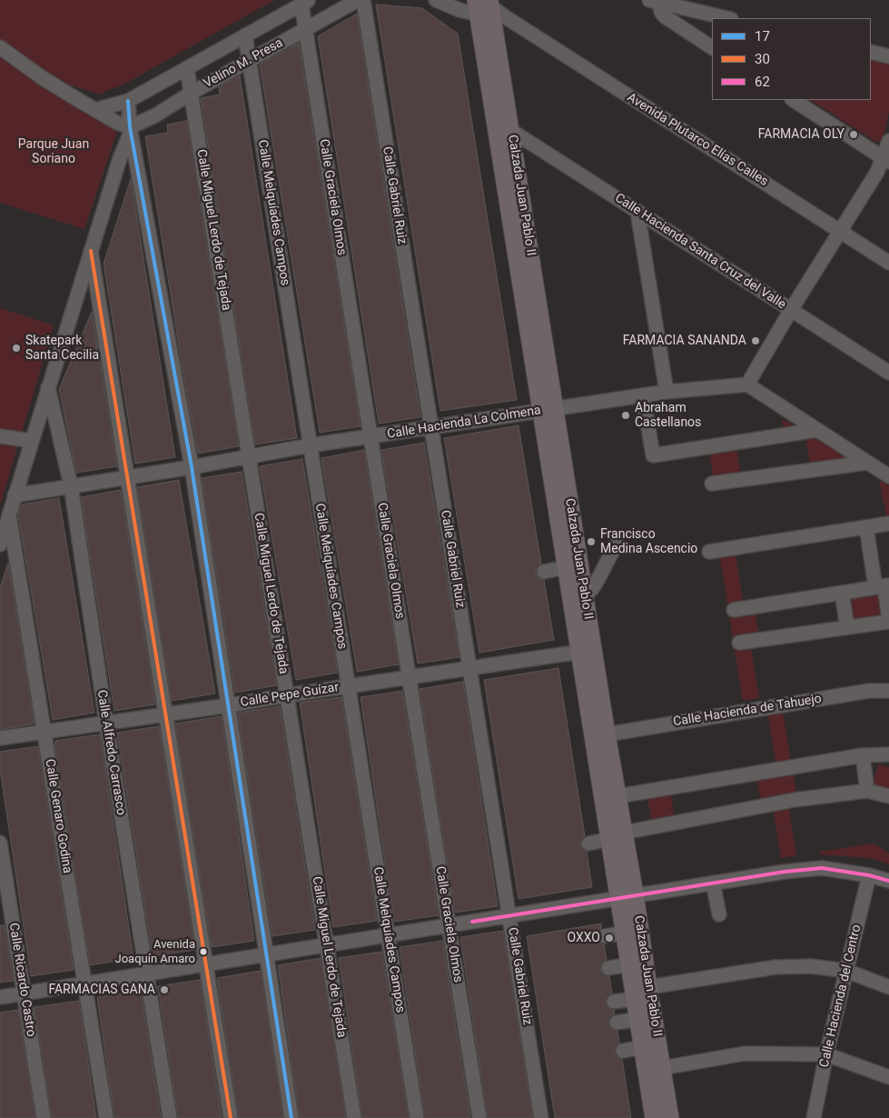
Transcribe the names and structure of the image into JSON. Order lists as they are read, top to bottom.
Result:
{
  "streets": {
    "main road": ["Calzada Juan Pablo II"],
    "street": [
      "Velino M. Presa",
      "Avenida Plutarco Elías Calles",
      "Calle Gabriel Ruiz",
      "Calle Graciela Olmos",
      "Calle Melquíades Campos",
      "Calle Miguel Lerdo de Tejada",
      "Calle Hacienda Santa Cruz del Valle",
      "Calle Hacienda La Colmena",
      "Calle Pepe Guízar",
      "Calle Hacienda de Tahuejo",
      "Calle Alfredo Carrasco",
      "Calle Genaro Godina",
      "Calle Ricardo Castro",
      "Calle Hacienda del Centro"
    ]
  },
  "crossings": [
    ["Velino M. Presa", "Calle Graciela Olmos"],
    ["Velino M. Presa", "Calle Melquíades Campos"],
    ["Velino M. Presa", "Calle Miguel Lerdo de Tejada"],
    ["Avenida Plutarco Elías Calles", "Calzada Juan Pablo II"],
    ["Calle Gabriel Ruiz", "Calle Hacienda La Colmena"],
    ["Calle Gabriel Ruiz", "Calle Pepe Guízar"],
    ["Calzada Juan Pablo II", "Calle Hacienda Santa Cruz del Valle"],
    ["Calzada Juan Pablo II", "Calle Hacienda La Colmena"],
    ["Calzada Juan Pablo II", "Calle Pepe Guízar"],
    ["Calzada Juan Pablo II", "Calle Hacienda de Tahuejo"],
    ["Calle Graciela Olmos", "Calle Hacienda La Colmena"],
    ["Calle Graciela Olmos", "Calle Pepe Guízar"],
    ["Calle Melquíades Campos", "Calle Hacienda La Colmena"],
    ["Calle Melquíades Campos", "Calle Pepe Guízar"],
    ["Calle Miguel Lerdo de Tejada", "Calle Hacienda La Colmena"],
    ["Calle Miguel Lerdo de Tejada", "Calle Pepe Guízar"],
    ["Calle Hacienda La Colmena", "Calle Alfredo Carrasco"],
    ["Calle Pepe Guízar", "Calle Alfredo Carrasco"],
    ["Calle Pepe Guízar", "Calle Genaro Godina"]
  ],
  "parks": ["Parque Juan Soriano"],
  "places": [
    "FARMACIA OLY",
    "FARMACIA SANANDA",
    "Skatepark Santa Cecilia",
    "Abraham Castellanos",
    "Francisco Medina Ascencio",
    "OXXO",
    "Avenida Joaquín Amaro",
    "FARMACIAS GANA"
  ],
  "lines": ["transit line 17", "transit line 30", "transit line 62"],
  "legend": ["17", "30", "62"]
}
